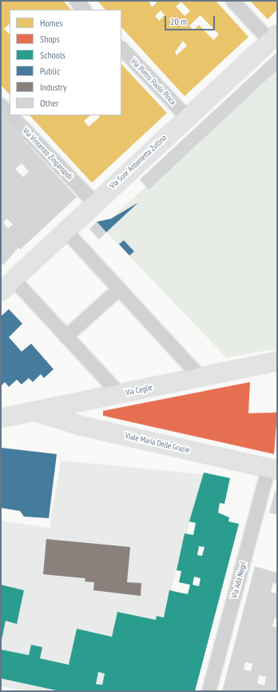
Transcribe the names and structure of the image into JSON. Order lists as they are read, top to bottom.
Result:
{
  "streets": {
    "main road": ["Via Suor Antonietta Zullino", "Via Ceglie", "Viale Maria Delle Grazie"],
    "street": ["Via Pietro Paolo Pinca", "Via Vincenzo Zingaropoli", "Via Ada Negri"]
  },
  "crossings": [
    ["Via Pietro Paolo Pinca", "Via Suor Antonietta Zullino"],
    ["Via Vincenzo Zingaropoli", "Via Suor Antonietta Zullino"],
    ["Via Ceglie", "Viale Maria Delle Grazie"],
    ["Viale Maria Delle Grazie", "Via Ada Negri"]
  ],
  "legend": [
    "Homes",
    "Shops",
    "Schools",
    "Public",
    "Industry",
    "Other"
  ],
  "scale_bar": "20 m"
}
